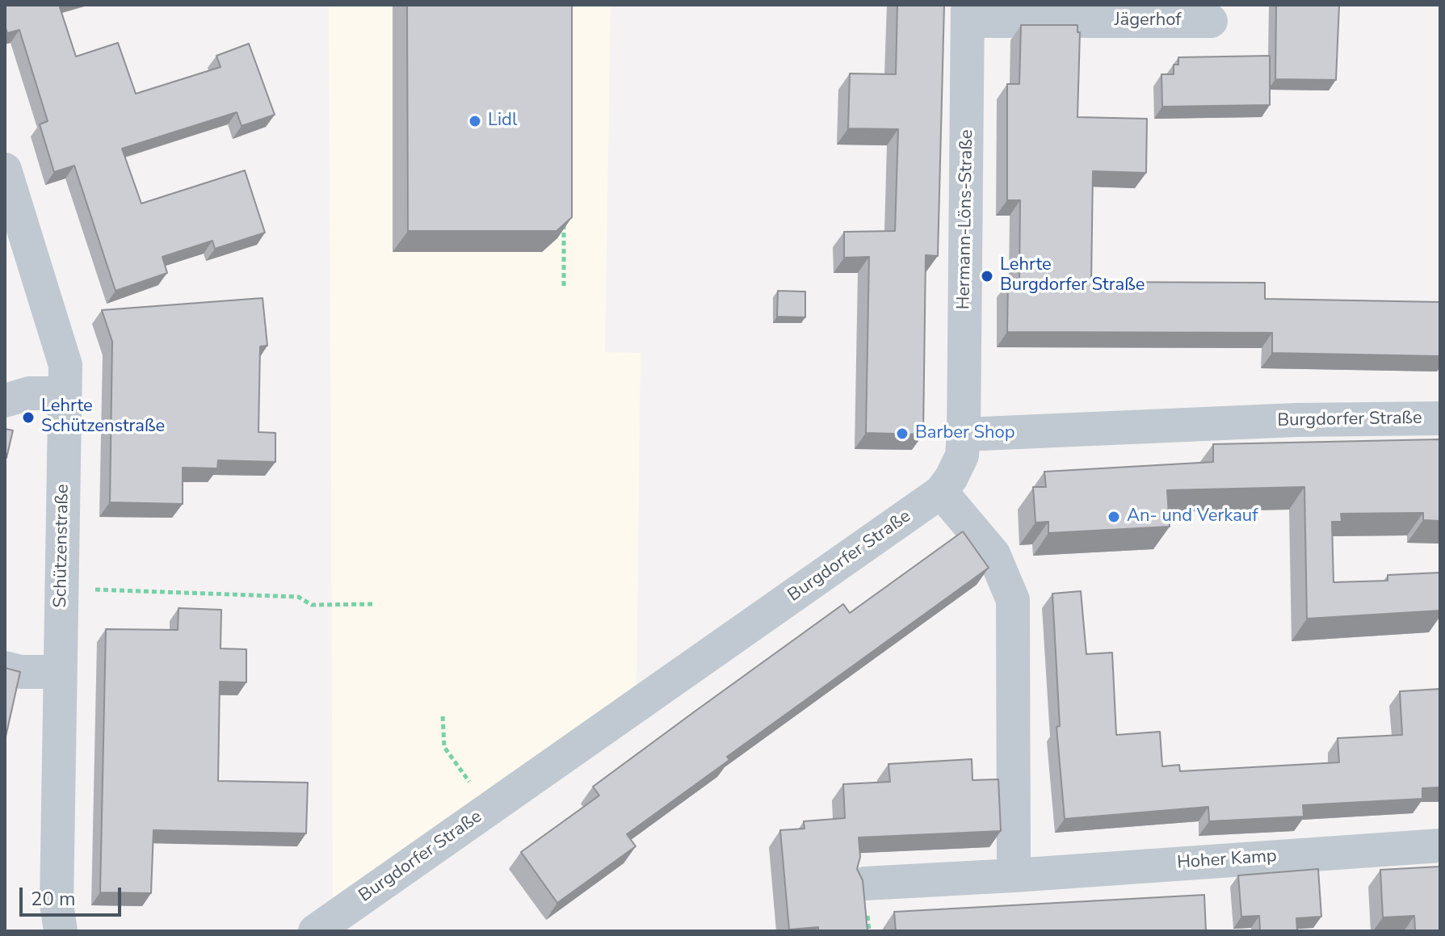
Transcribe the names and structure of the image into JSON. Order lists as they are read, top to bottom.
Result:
{
  "streets": {
    "street": [
      "Jägerhof",
      "Hermann-Löns-Straße",
      "Burgdorfer Straße",
      "Schützenstraße",
      "Hoher Kamp"
    ]
  },
  "crossings": [
    ["Jägerhof", "Hermann-Löns-Straße"],
    ["Hermann-Löns-Straße", "Burgdorfer Straße"]
  ],
  "places": [
    "Lidl",
    "Lehrte Burgdorfer Straße",
    "Lehrte Schützenstraße",
    "Barber Shop",
    "An- und Verkauf"
  ],
  "scale_bar": "20 m"
}
